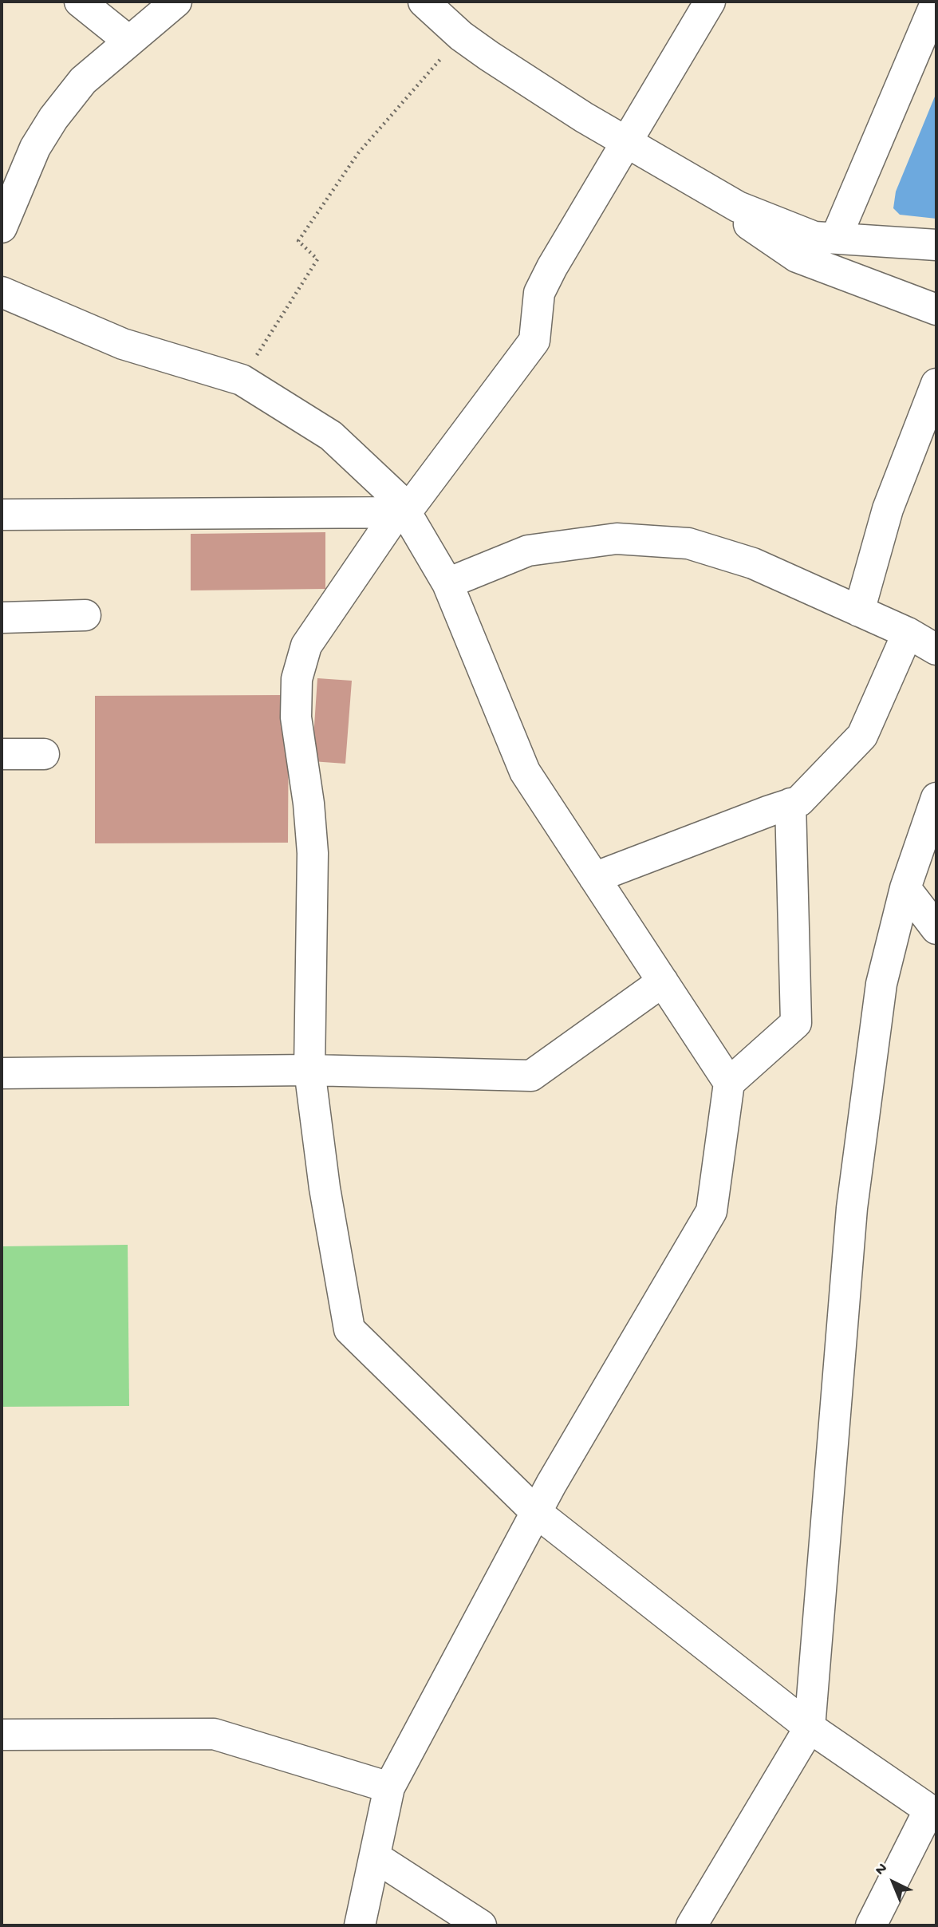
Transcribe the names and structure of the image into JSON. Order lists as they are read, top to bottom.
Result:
{
  "north": "top left"
}
